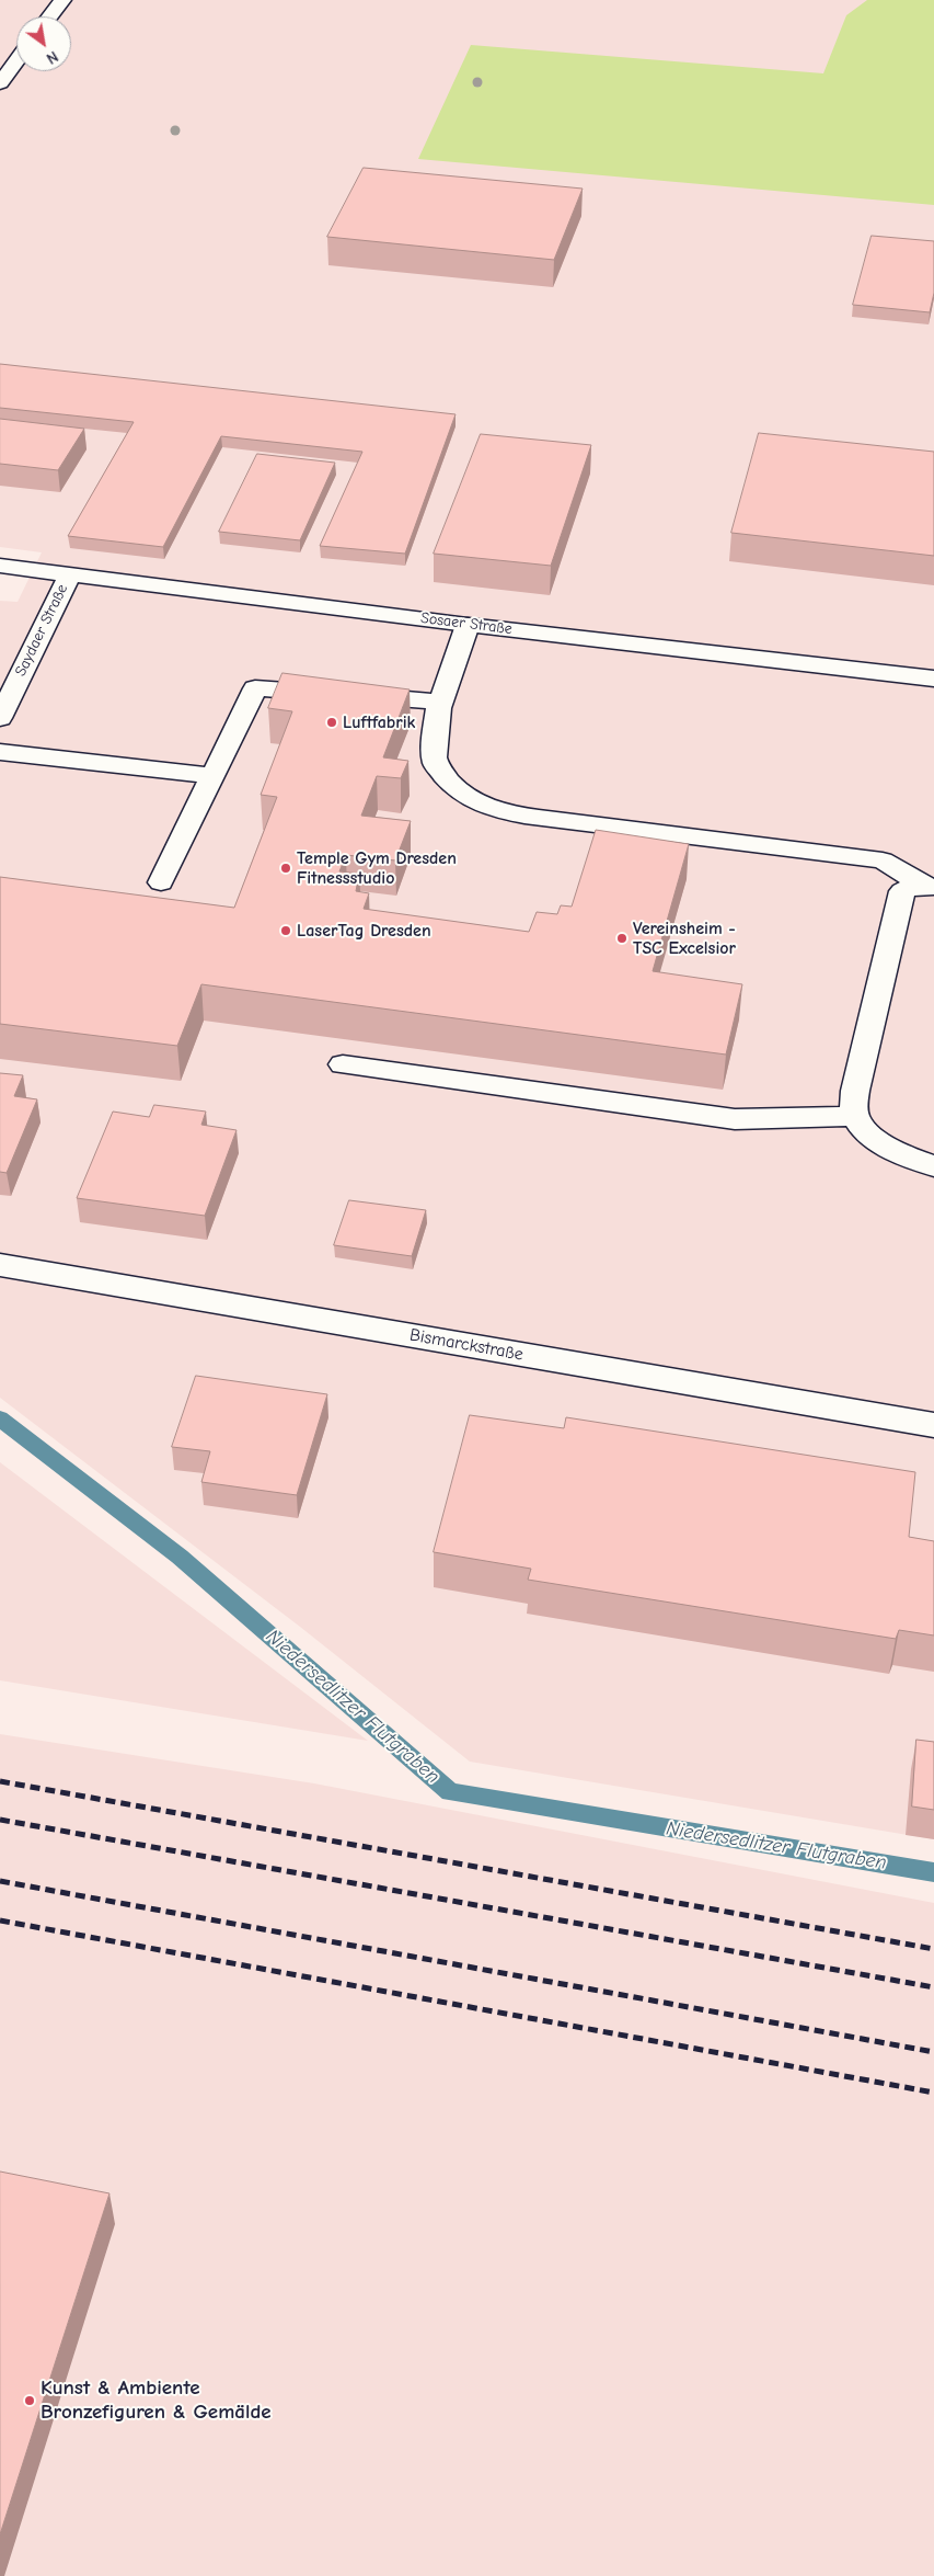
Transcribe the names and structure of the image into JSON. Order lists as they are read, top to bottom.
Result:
{
  "streets": {
    "street": ["Sosaer Straße", "Saydaer Straße", "Bismarckstraße"]
  },
  "crossings": [
    ["Sosaer Straße", "Saydaer Straße"]
  ],
  "water": ["Niedersedlitzer Flutgraben"],
  "places": [
    "Luftfabrik",
    "Temple Gym Dresden Fitnessstudio",
    "LaserTag Dresden",
    "Vereinsheim - TSC Excelsior",
    "Kunst & Ambiente Bronzefiguren & Gemälde"
  ],
  "north": "bottom right"
}
